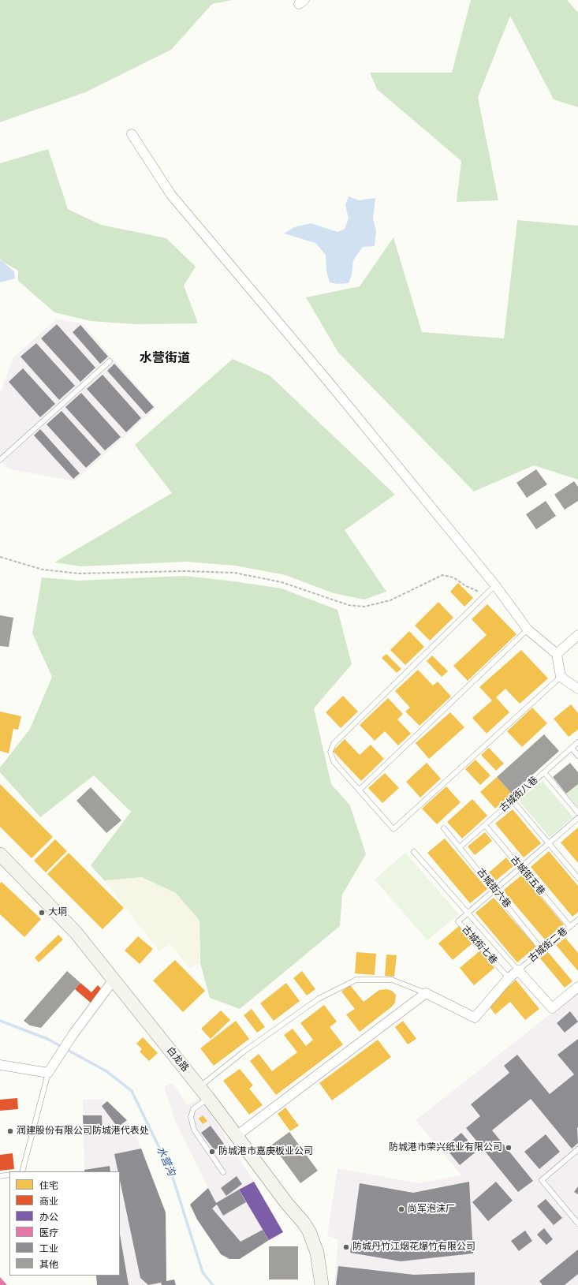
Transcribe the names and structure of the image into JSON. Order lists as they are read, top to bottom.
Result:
{
  "streets": {
    "street": ["白龙路"],
    "lane": [
      "古城街八巷",
      "古城街五巷",
      "古城街六巷",
      "古城街七巷",
      "古城街二巷"
    ]
  },
  "crossings": [
    ["古城街八巷", "古城街五巷"],
    ["古城街八巷", "古城街六巷"],
    ["古城街五巷", "古城街二巷"],
    ["古城街六巷", "古城街二巷"],
    ["古城街七巷", "古城街二巷"]
  ],
  "districts": ["水营街道"],
  "water": ["水营沟"],
  "places": [
    "大垌",
    "润建股份有限公司防城港代表处",
    "防城港市荣兴纸业有限公司",
    "防城港市嘉庚板业公司",
    "尚军泡沫厂",
    "防城丹竹江烟花爆竹有限公司"
  ],
  "legend": [
    "住宅",
    "商业",
    "办公",
    "医疗",
    "工业",
    "其他"
  ]
}
